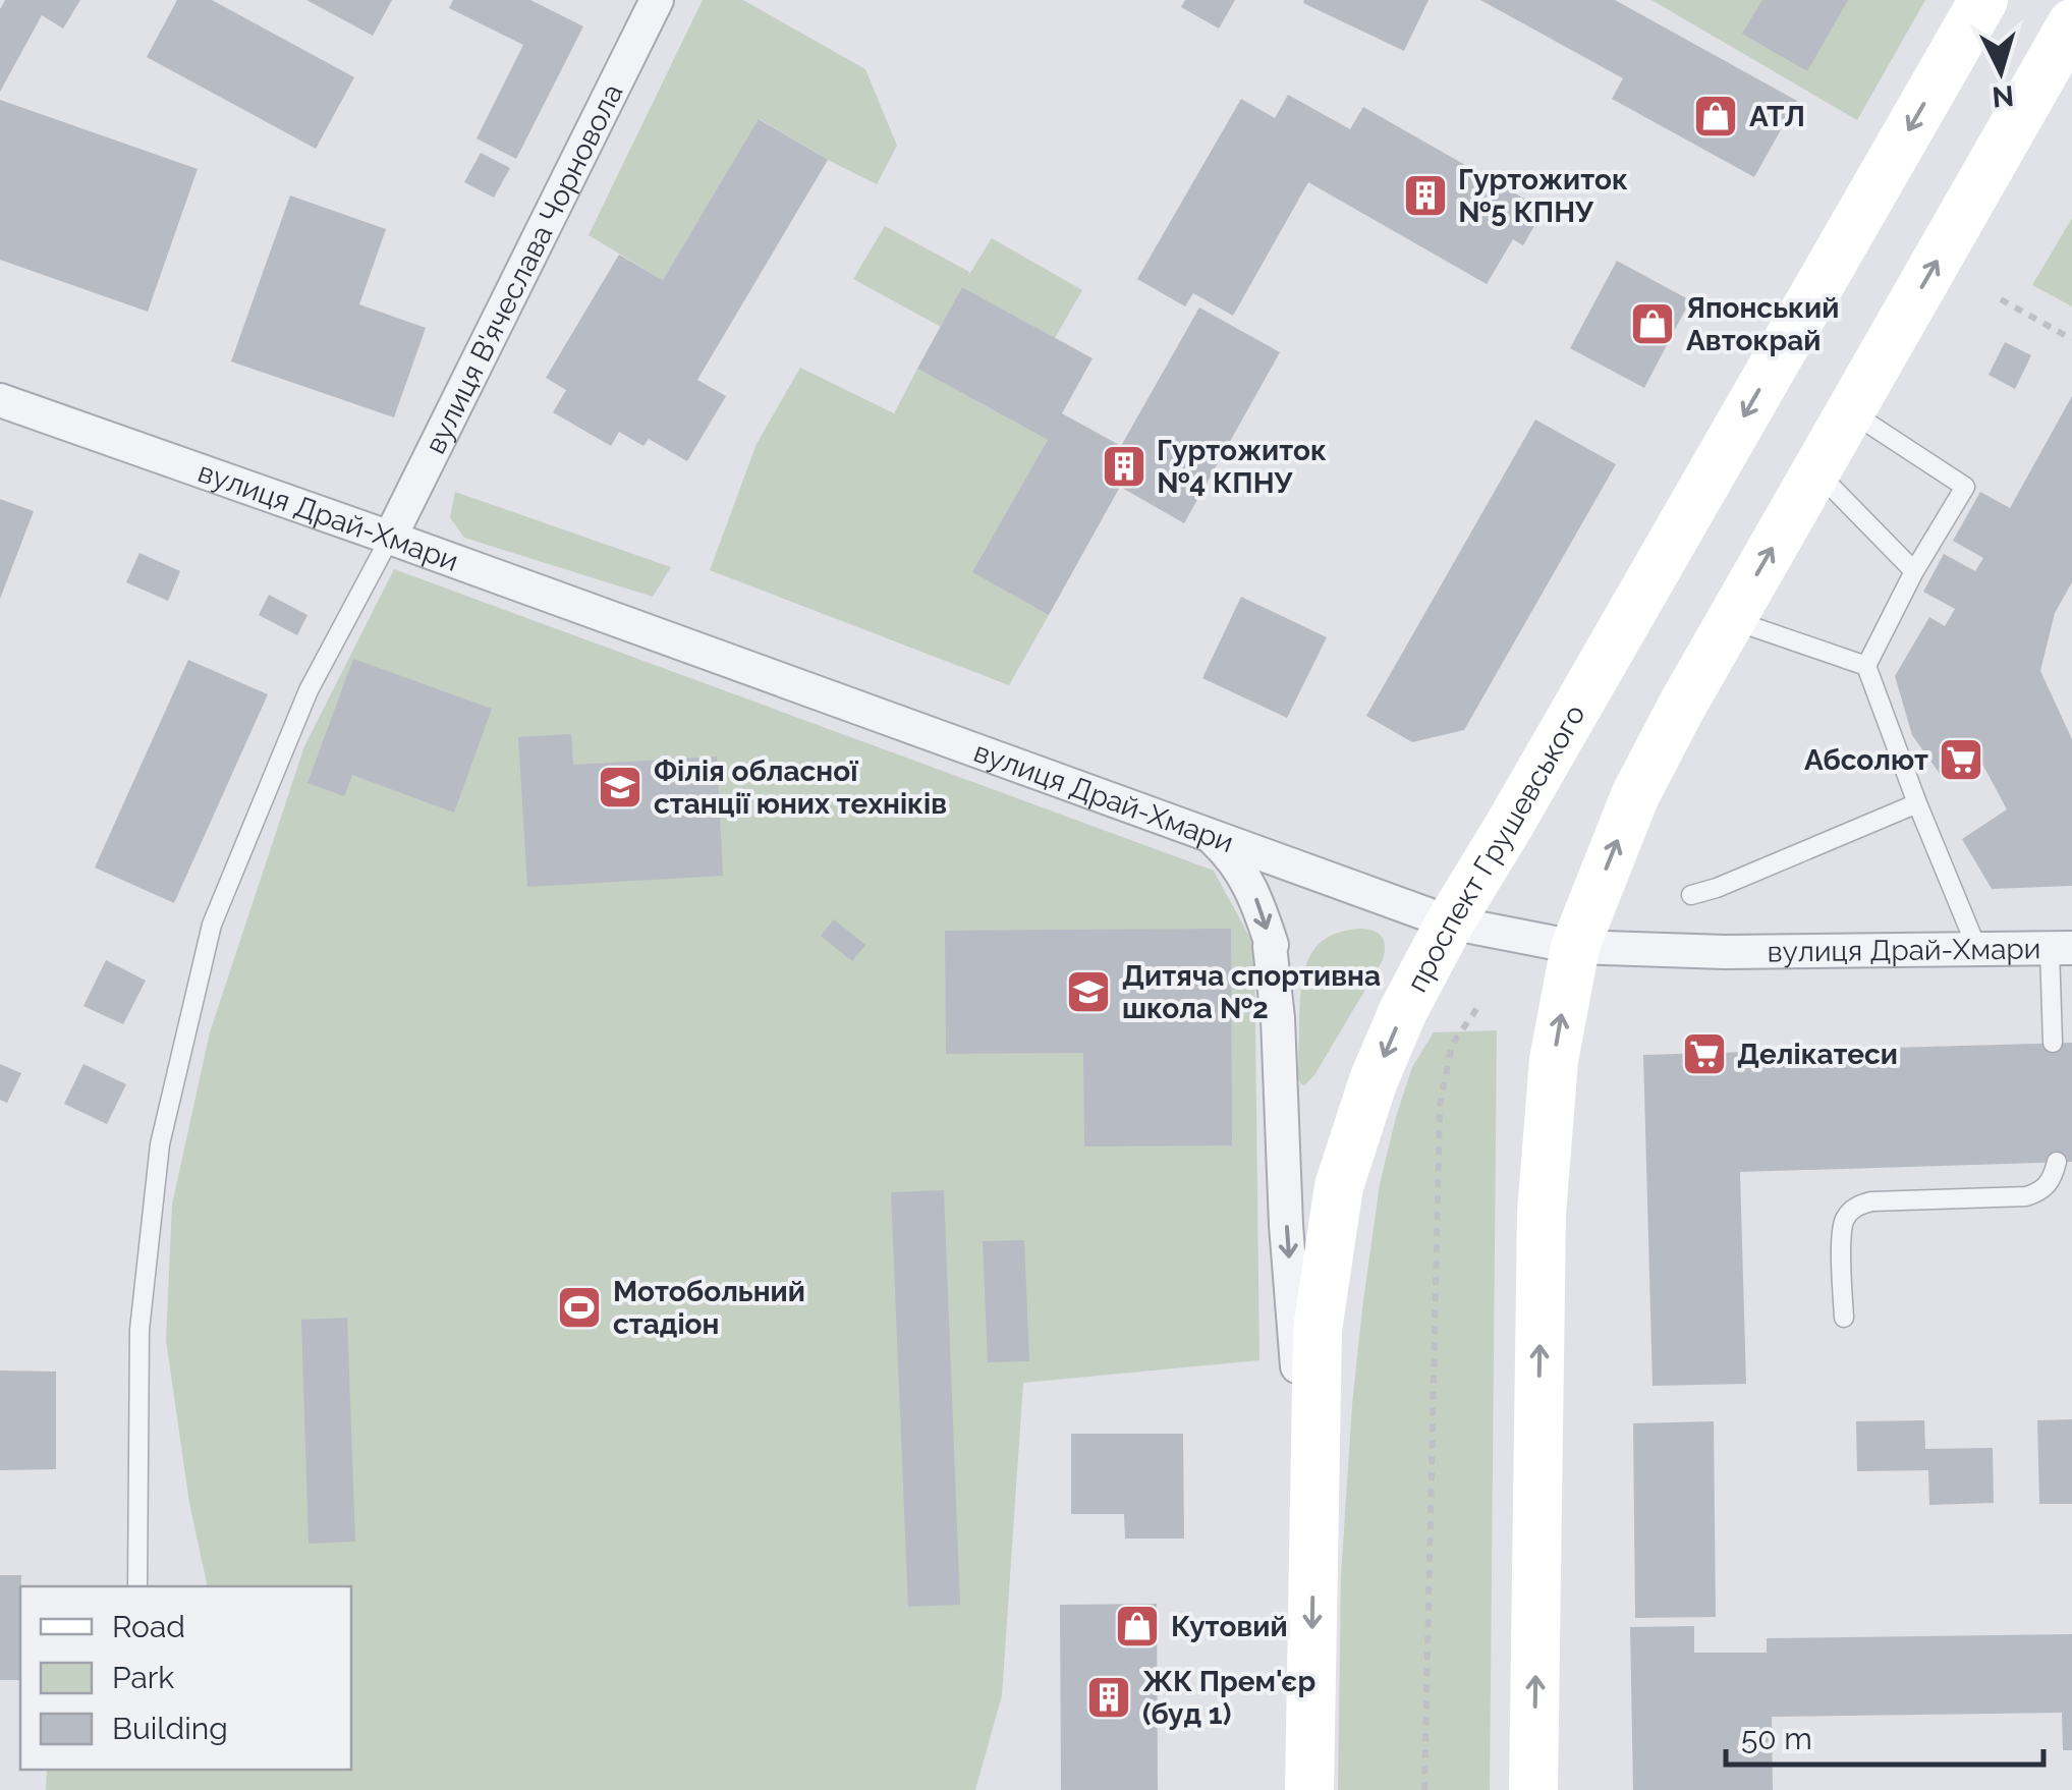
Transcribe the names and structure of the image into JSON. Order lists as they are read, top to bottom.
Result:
{
  "streets": {
    "main road": ["проспект Грушевського"],
    "street": ["вулиця В'ячеслава Чорновола", "вулиця Драй-Хмари"]
  },
  "crossings": [
    ["вулиця В'ячеслава Чорновола", "вулиця Драй-Хмари"],
    ["вулиця Драй-Хмари", "проспект Грушевського"]
  ],
  "places": {
    "shop": ["АТЛ", "Японський Автокрай", "Кутовий"],
    "building": ["Гуртожиток №5 КПНУ", "Гуртожиток №4 КПНУ", "ЖК Прем'єр (буд 1)"],
    "supermarket": ["Абсолют", "Делікатеси"],
    "school or university": ["Філія обласної станції юних техніків", "Дитяча спортивна школа №2"],
    "sports": ["Мотобольний стадіон"]
  },
  "legend": ["Road", "Park", "Building"],
  "scale_bar": "50 m",
  "north": "bottom"
}
